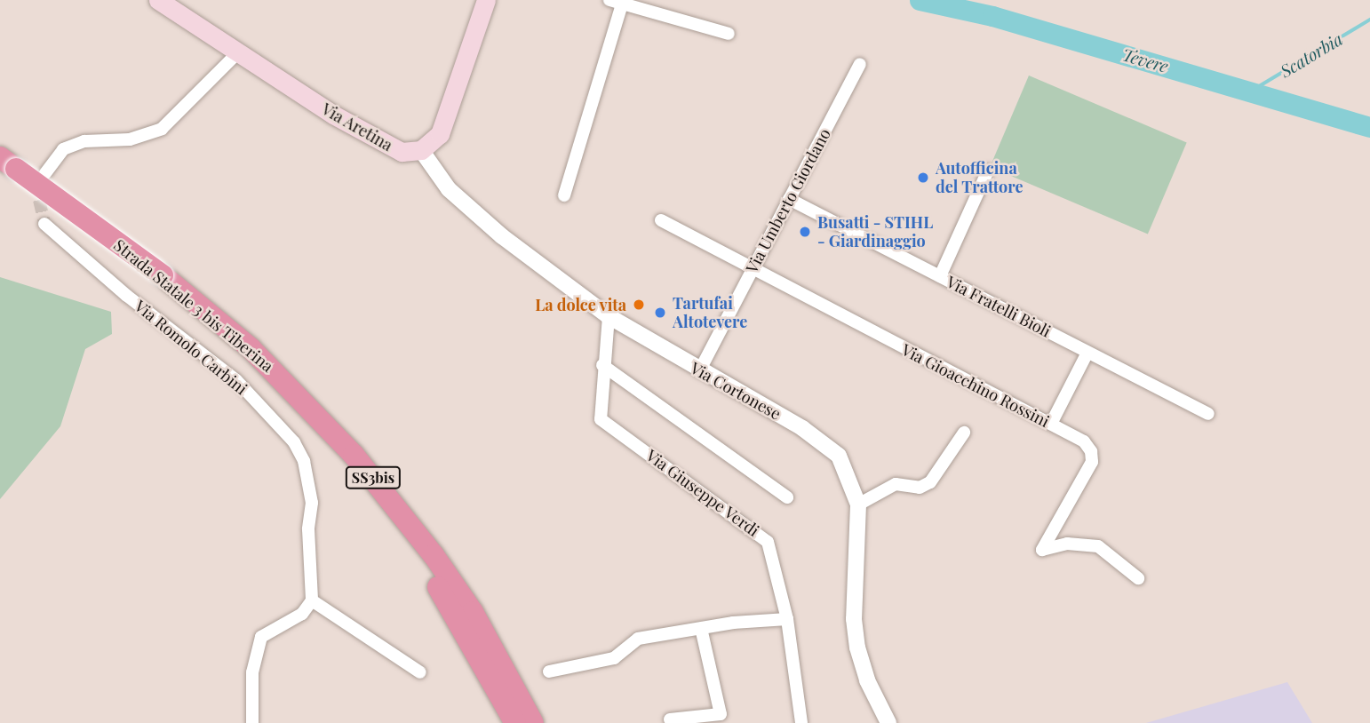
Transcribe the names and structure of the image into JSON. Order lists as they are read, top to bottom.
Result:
{
  "streets": {
    "highway": ["Strada Statale 3 bis Tiberina", "SS3bis"],
    "main road": ["Via Aretina"],
    "street": [
      "Via Umberto Giordano",
      "Via Fratelli Bioli",
      "Via Romolo Carbini",
      "Via Gioacchino Rossini",
      "Via Cortonese",
      "Via Giuseppe Verdi"
    ]
  },
  "crossings": [
    ["Via Aretina", "Via Cortonese"],
    ["Via Umberto Giordano", "Via Fratelli Bioli"],
    ["Via Umberto Giordano", "Via Gioacchino Rossini"],
    ["Via Umberto Giordano", "Via Cortonese"],
    ["Via Cortonese", "Via Giuseppe Verdi"]
  ],
  "water": ["Scatorbia", "Tevere"],
  "places": [
    "Autofficina del Trattore",
    "Busatti - STIHL - Giardinaggio",
    "La dolce vita",
    "Tartufai Altotevere"
  ]
}
